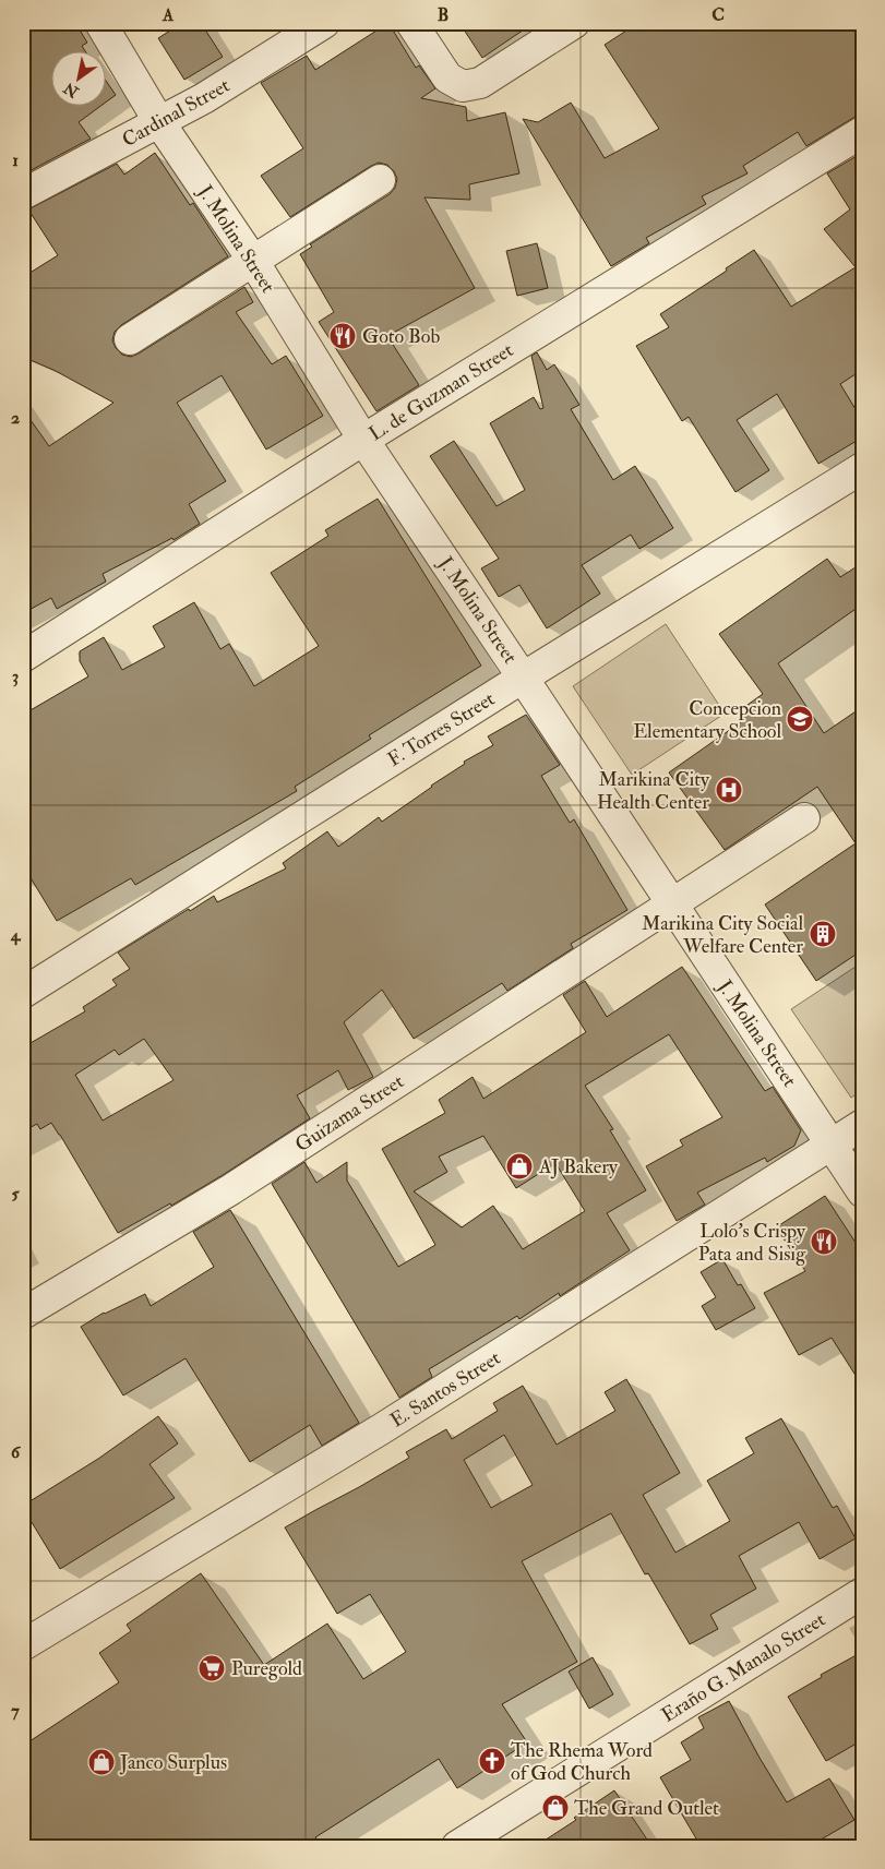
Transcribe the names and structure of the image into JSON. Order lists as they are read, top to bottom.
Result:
{
  "streets": {
    "street": [
      "Cardinal Street",
      "J. Molina Street",
      "L. de Guzman Street",
      "F. Torres Street",
      "Guizama Street",
      "E. Santos Street",
      "Eraño G. Manalo Street"
    ]
  },
  "crossings": [
    ["Cardinal Street", "J. Molina Street"],
    ["J. Molina Street", "L. de Guzman Street"],
    ["J. Molina Street", "F. Torres Street"],
    ["J. Molina Street", "Guizama Street"],
    ["J. Molina Street", "E. Santos Street"]
  ],
  "places": {
    "restaurant": ["Goto Bob", "Lolo's Crispy Pata and Sisig"],
    "school or university": ["Concepcion Elementary School"],
    "hospital": ["Marikina City Health Center"],
    "building": ["Marikina City Social Welfare Center"],
    "shop": ["AJ Bakery", "Janco Surplus", "The Grand Outlet"],
    "supermarket": ["Puregold"],
    "church": ["The Rhema Word of God Church"]
  },
  "north": "bottom left",
  "grid": {
    "columns": ["A", "B", "C"],
    "rows": [
      "1",
      "2",
      "3",
      "4",
      "5",
      "6",
      "7"
    ]
  }
}
